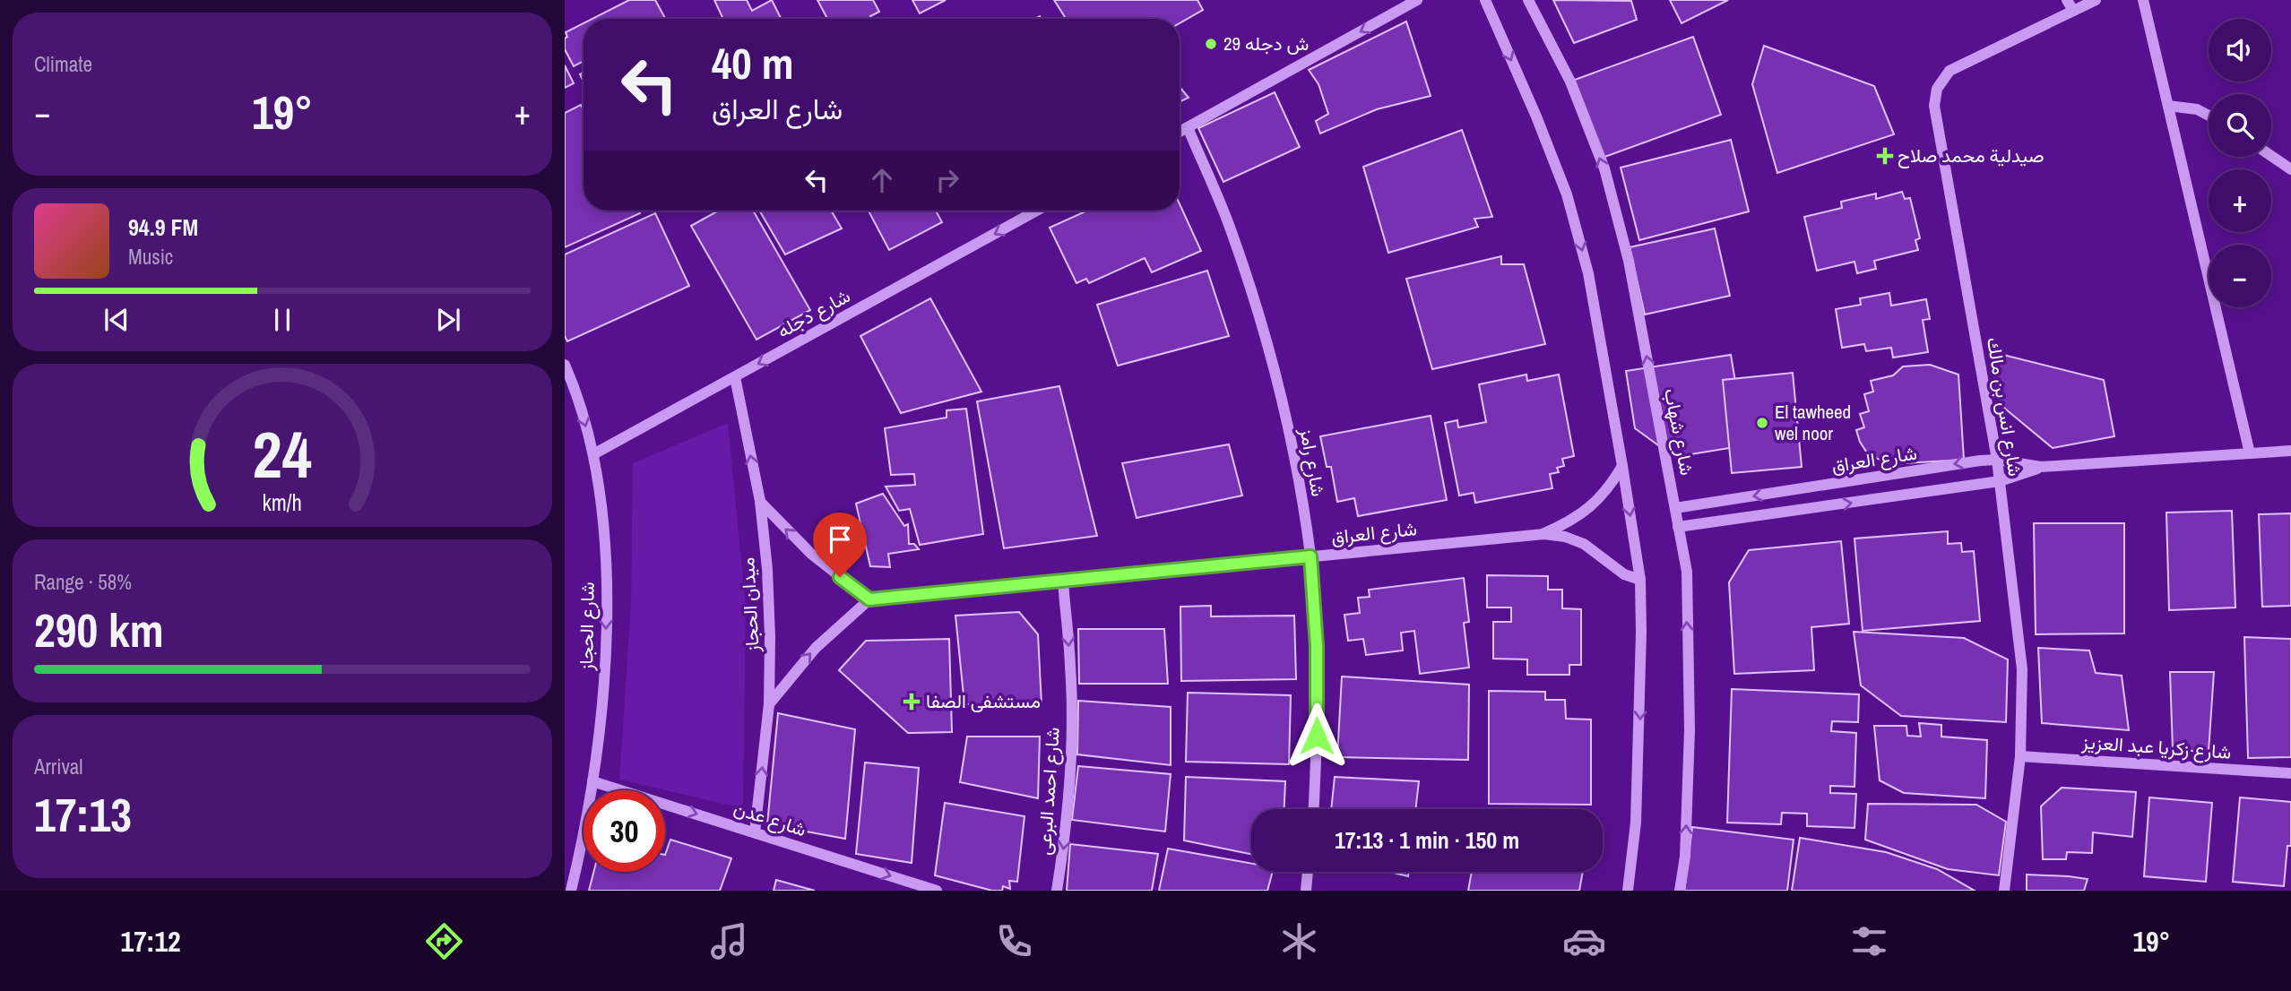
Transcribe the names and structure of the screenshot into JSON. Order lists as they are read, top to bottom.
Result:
{
  "streets": {
    "street": [
      "شارع دجله",
      "شارع انس بن مالك",
      "شارع شهاب",
      "شارع العراق",
      "شارع رامز",
      "ميدان الحجاز",
      "شارع الحجاز",
      "شارع زكريا عبد العزيز",
      "شارع احمد البرعى",
      "شارع عدن"
    ]
  },
  "crossings": [
    ["شارع دجله", "ميدان الحجاز"],
    ["شارع دجله", "شارع الحجاز"],
    ["شارع انس بن مالك", "شارع العراق"],
    ["شارع انس بن مالك", "شارع زكريا عبد العزيز"],
    ["شارع شهاب", "شارع العراق"],
    ["شارع العراق", "شارع رامز"],
    ["شارع العراق", "شارع احمد البرعى"],
    ["ميدان الحجاز", "شارع عدن"],
    ["شارع الحجاز", "شارع عدن"]
  ],
  "one_way": [
    "شارع دجله",
    "ميدان الحجاز",
    "شارع الحجاز",
    "شارع احمد البرعى",
    "شارع عدن"
  ],
  "places": {
    "other": ["29 ش دجله", "El tawheed wel noor"],
    "health": ["صيدلية محمد صلاح", "مستشفى الصفا"]
  },
  "page": {
    "tile": [
      "Climate",
      ["Range · 58%", "290 km"],
      ["Arrival", "17:13"]
    ],
    "map_buttons": ["+", "−"],
    "turn": ["40 m", "شارع العراق"],
    "heat": ["−", "19°", "+"],
    "song": ["94.9 FM", "Music"],
    "limit": "30",
    "trip": "17:13 · 1 min · 150 m",
    "tabs": ["17:12", "19°"],
    "gauge": ["24", "km/h"]
  }
}
